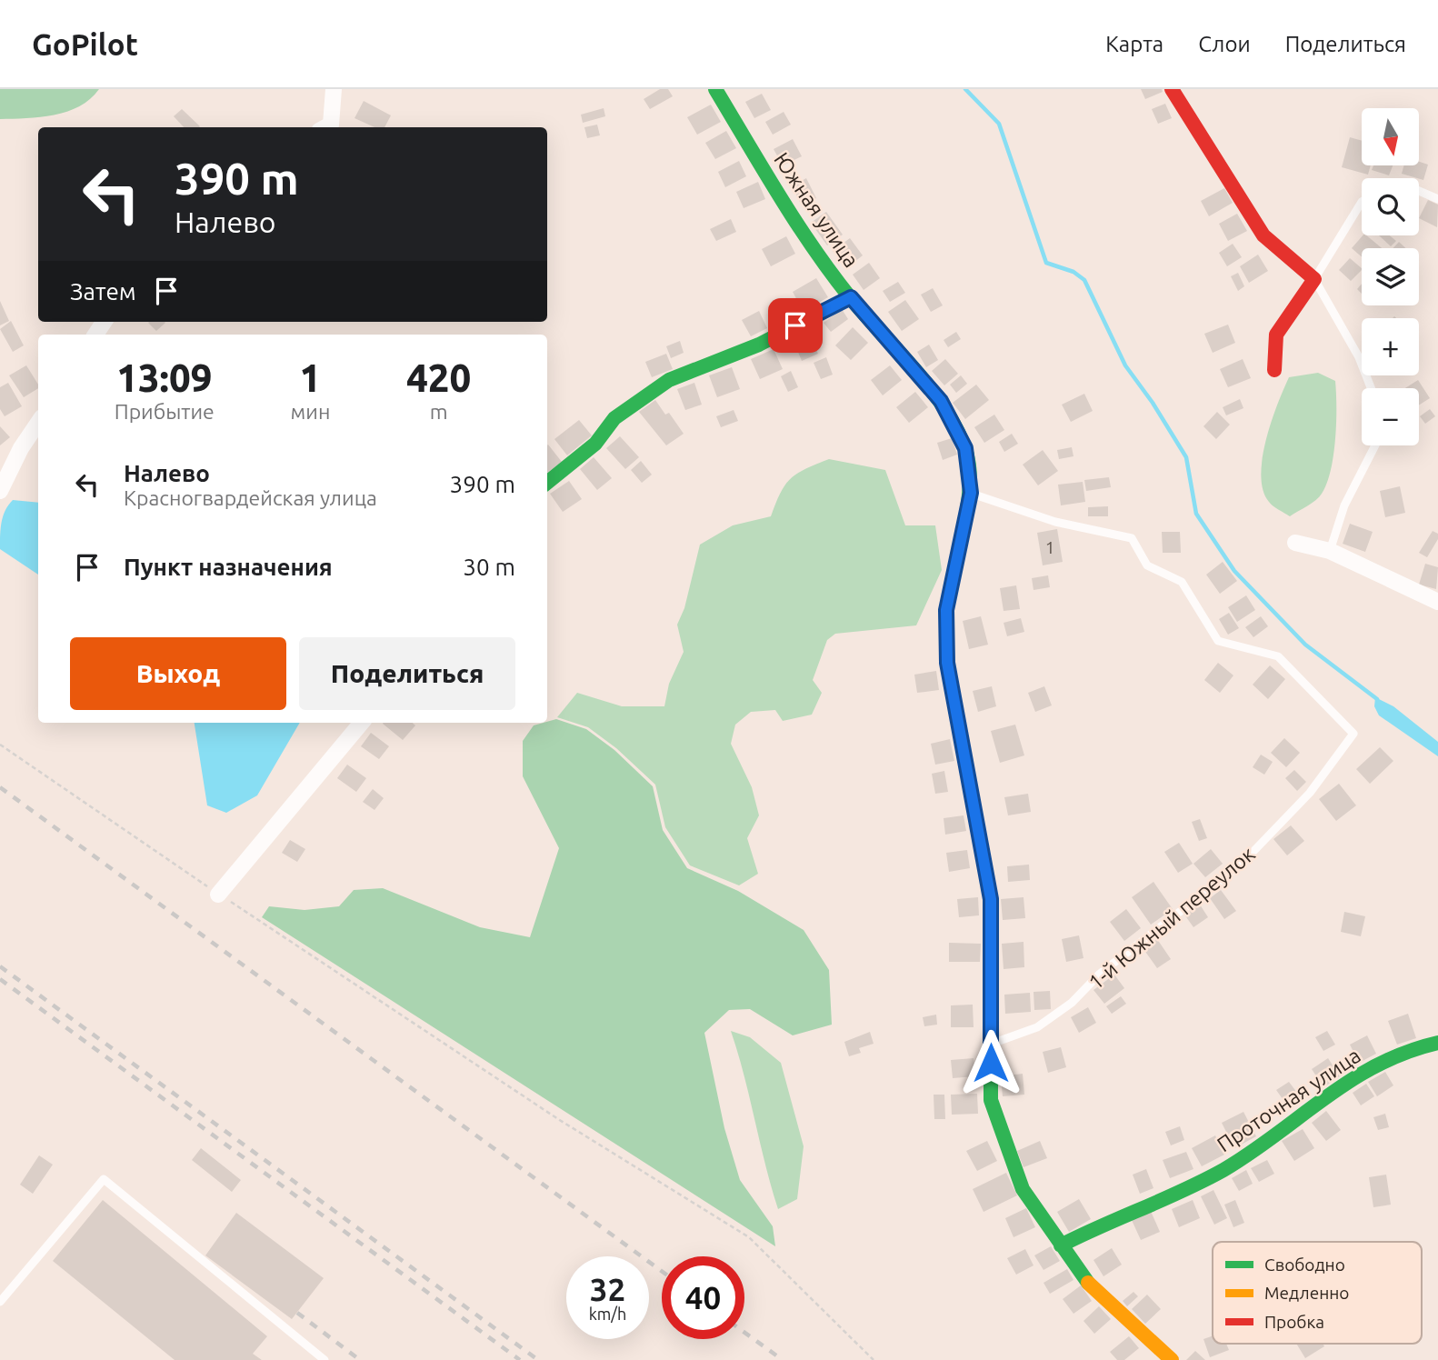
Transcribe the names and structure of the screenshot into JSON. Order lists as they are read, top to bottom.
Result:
{
  "streets": {
    "street": ["Южная улица", "Проточная улица"],
    "lane": ["1-й Южный переулок"]
  },
  "crossings": [
    ["Южная улица", "1-й Южный переулок"],
    ["Южная улица", "Проточная улица"]
  ],
  "house_numbers": ["1"],
  "legend": ["Свободно", "Медленно", "Пробка"],
  "north": "bottom",
  "page": {
    "header": "GoPilot",
    "nav": ["Карта", "Слои", "Поделиться"],
    "map_buttons": ["+", "−"],
    "turn": ["390 m", "Налево"],
    "then": "Затем",
    "eta": [
      "13:09",
      "Прибытие",
      "1",
      "мин",
      "420",
      "m"
    ],
    "list": [
      {
        "name": "Налево",
        "note": "Красногвардейская улица",
        "value": "390 m"
      },
      {
        "name": "Пункт назначения",
        "value": "30 m"
      }
    ],
    "buttons": ["Выход", "Поделиться"],
    "speed": "32 km/h",
    "limit": "40"
  }
}
